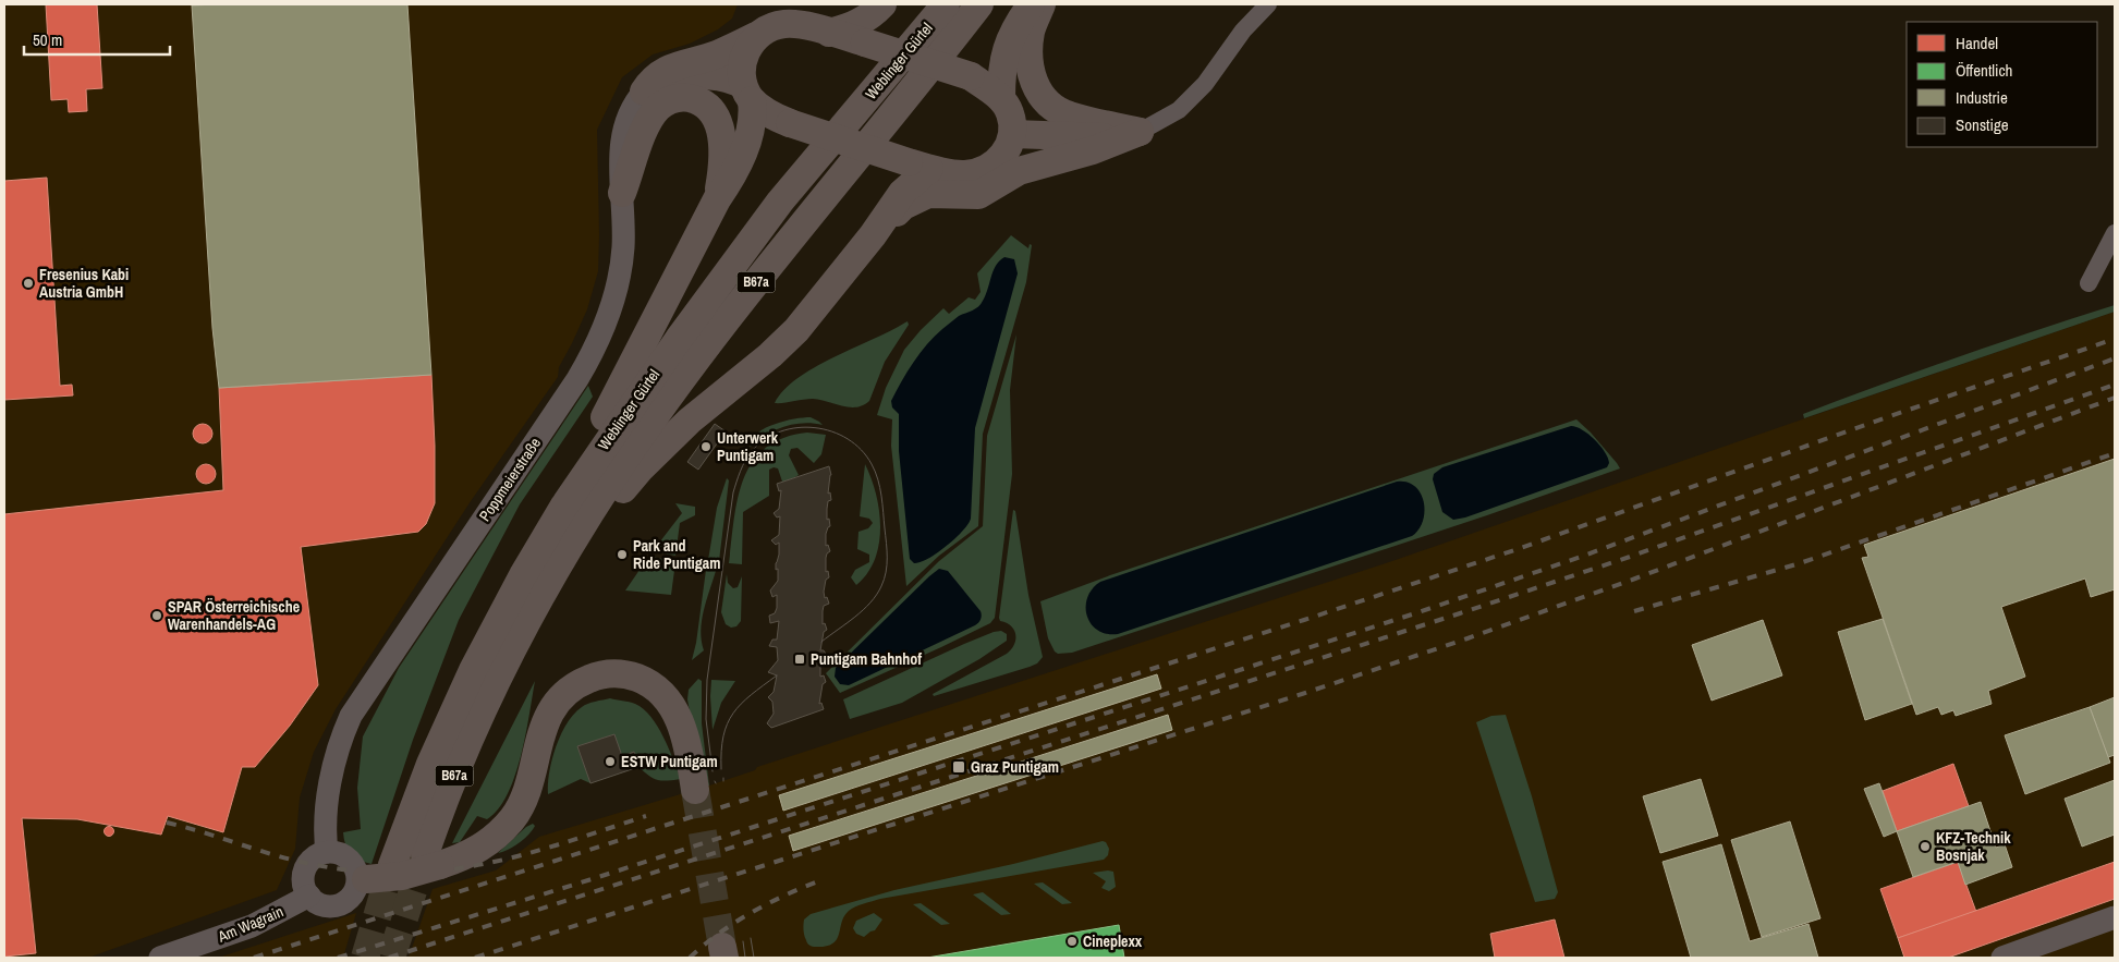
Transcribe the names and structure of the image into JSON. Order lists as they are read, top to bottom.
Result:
{
  "streets": {
    "main road": ["Weblinger Gürtel", "B67a"],
    "street": ["Poppmeierstraße", "Am Wagrain"]
  },
  "crossings": [
    ["Poppmeierstraße", "Am Wagrain"]
  ],
  "places": {
    "other": [
      "Fresenius Kabi Austria GmbH",
      "Unterwerk Puntigam",
      "Park and Ride Puntigam",
      "SPAR Österreichische Warenhandels-AG",
      "ESTW Puntigam",
      "KFZ-Technik Bosnjak",
      "Cineplexx"
    ],
    "transit": ["Puntigam Bahnhof", "Graz Puntigam"]
  },
  "legend": [
    "Handel",
    "Öffentlich",
    "Industrie",
    "Sonstige"
  ],
  "scale_bar": "50 m"
}
